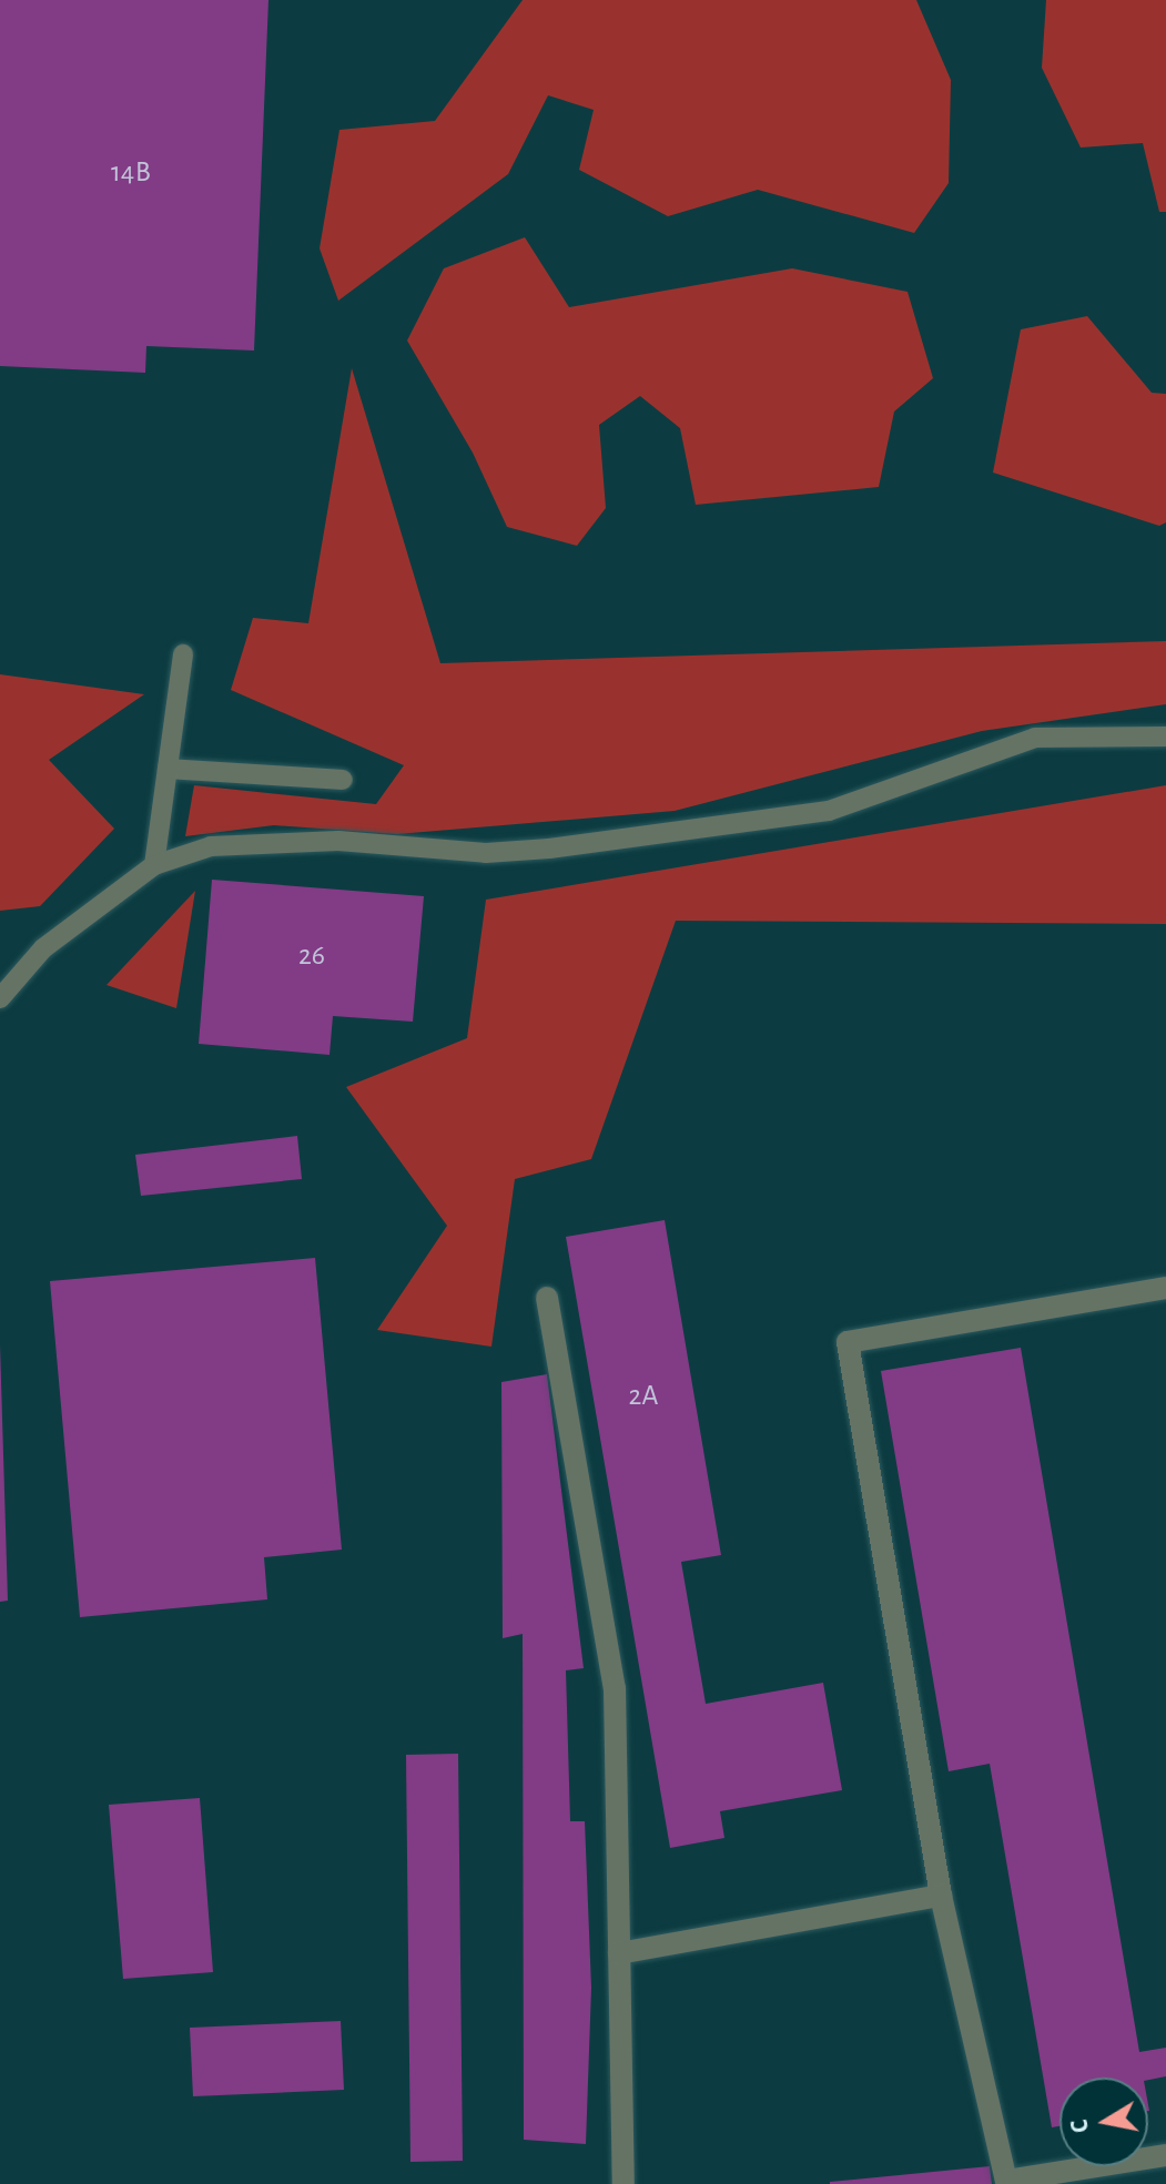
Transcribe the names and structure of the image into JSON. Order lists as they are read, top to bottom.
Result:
{
  "house_numbers": ["14В", "26", "2А"],
  "north": "left"
}
